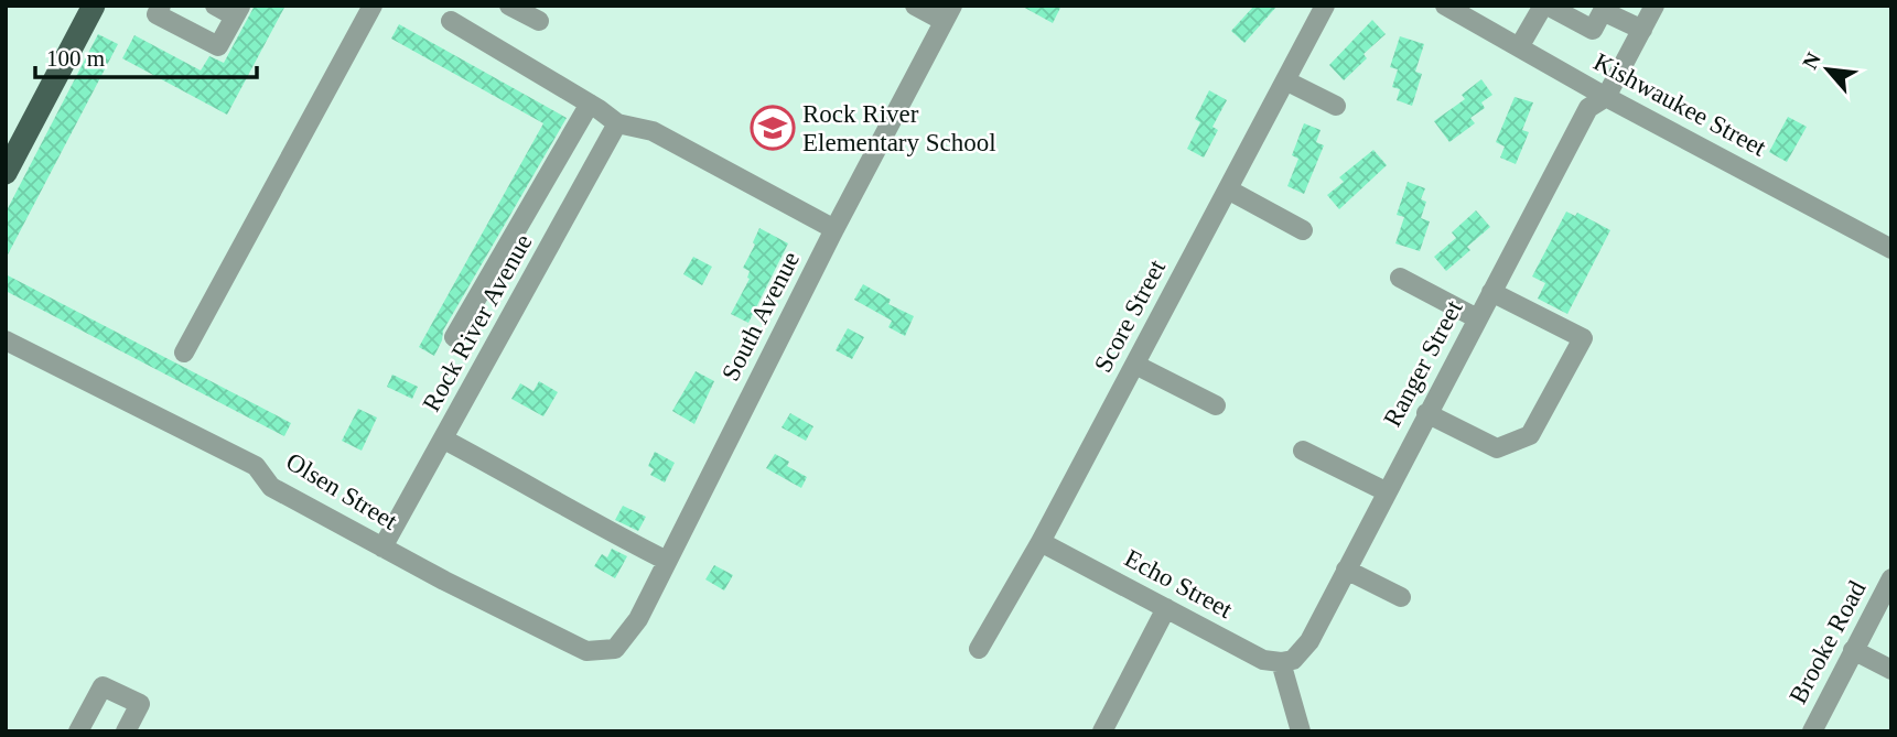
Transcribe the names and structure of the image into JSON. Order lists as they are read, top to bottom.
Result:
{
  "streets": {
    "street": [
      "Kishwaukee Street",
      "South Avenue",
      "Score Street",
      "Rock River Avenue",
      "Ranger Street",
      "Olsen Street",
      "Echo Street",
      "Brooke Road"
    ]
  },
  "crossings": [
    ["Kishwaukee Street", "Ranger Street"],
    ["South Avenue", "Olsen Street"],
    ["Score Street", "Echo Street"],
    ["Rock River Avenue", "Olsen Street"],
    ["Ranger Street", "Echo Street"]
  ],
  "places": {
    "school or university": ["Rock River Elementary School"]
  },
  "scale_bar": "100 m",
  "north": "top left"
}
